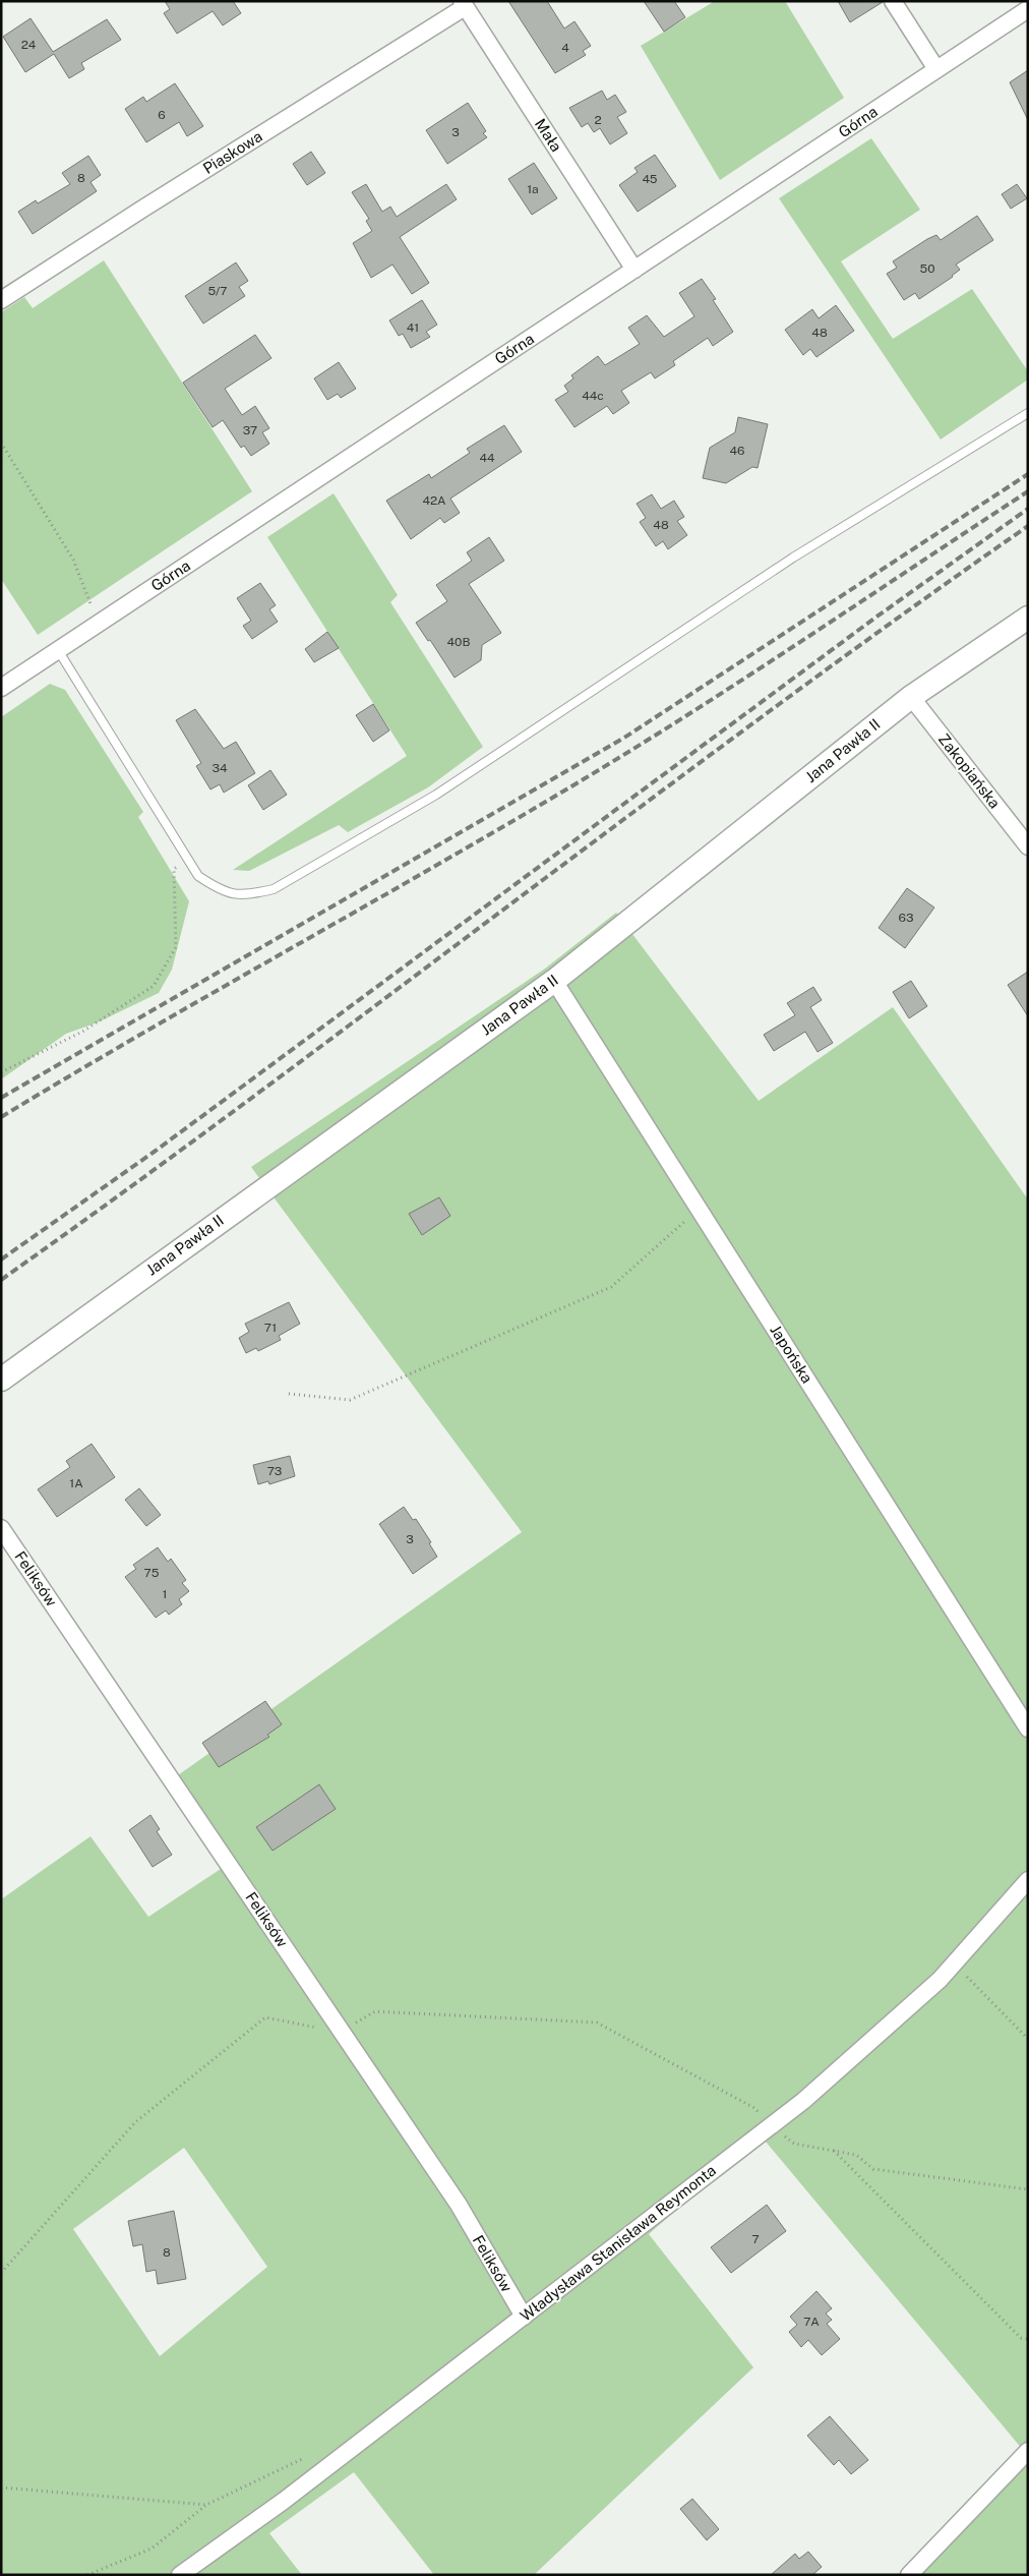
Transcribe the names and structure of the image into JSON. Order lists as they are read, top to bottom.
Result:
{
  "streets": {
    "main road": ["Jana Pawła II"],
    "street": [
      "Górna",
      "Mała",
      "Piaskowa",
      "Zakopiańska",
      "Japońska",
      "Feliksów",
      "Władysława Stanisława Reymonta"
    ]
  },
  "crossings": [
    ["Górna", "Mała"],
    ["Mała", "Piaskowa"],
    ["Jana Pawła II", "Zakopiańska"],
    ["Jana Pawła II", "Japońska"],
    ["Feliksów", "Władysława Stanisława Reymonta"]
  ],
  "house_numbers": [
    "24",
    "4",
    "6",
    "2",
    "3",
    "8",
    "45",
    "1a",
    "50",
    "5/7",
    "41",
    "48",
    "44c",
    "37",
    "46",
    "44",
    "42A",
    "48",
    "40B",
    "34",
    "63",
    "71",
    "73",
    "1A",
    "3",
    "75",
    "1",
    "7",
    "8",
    "7A"
  ]
}
